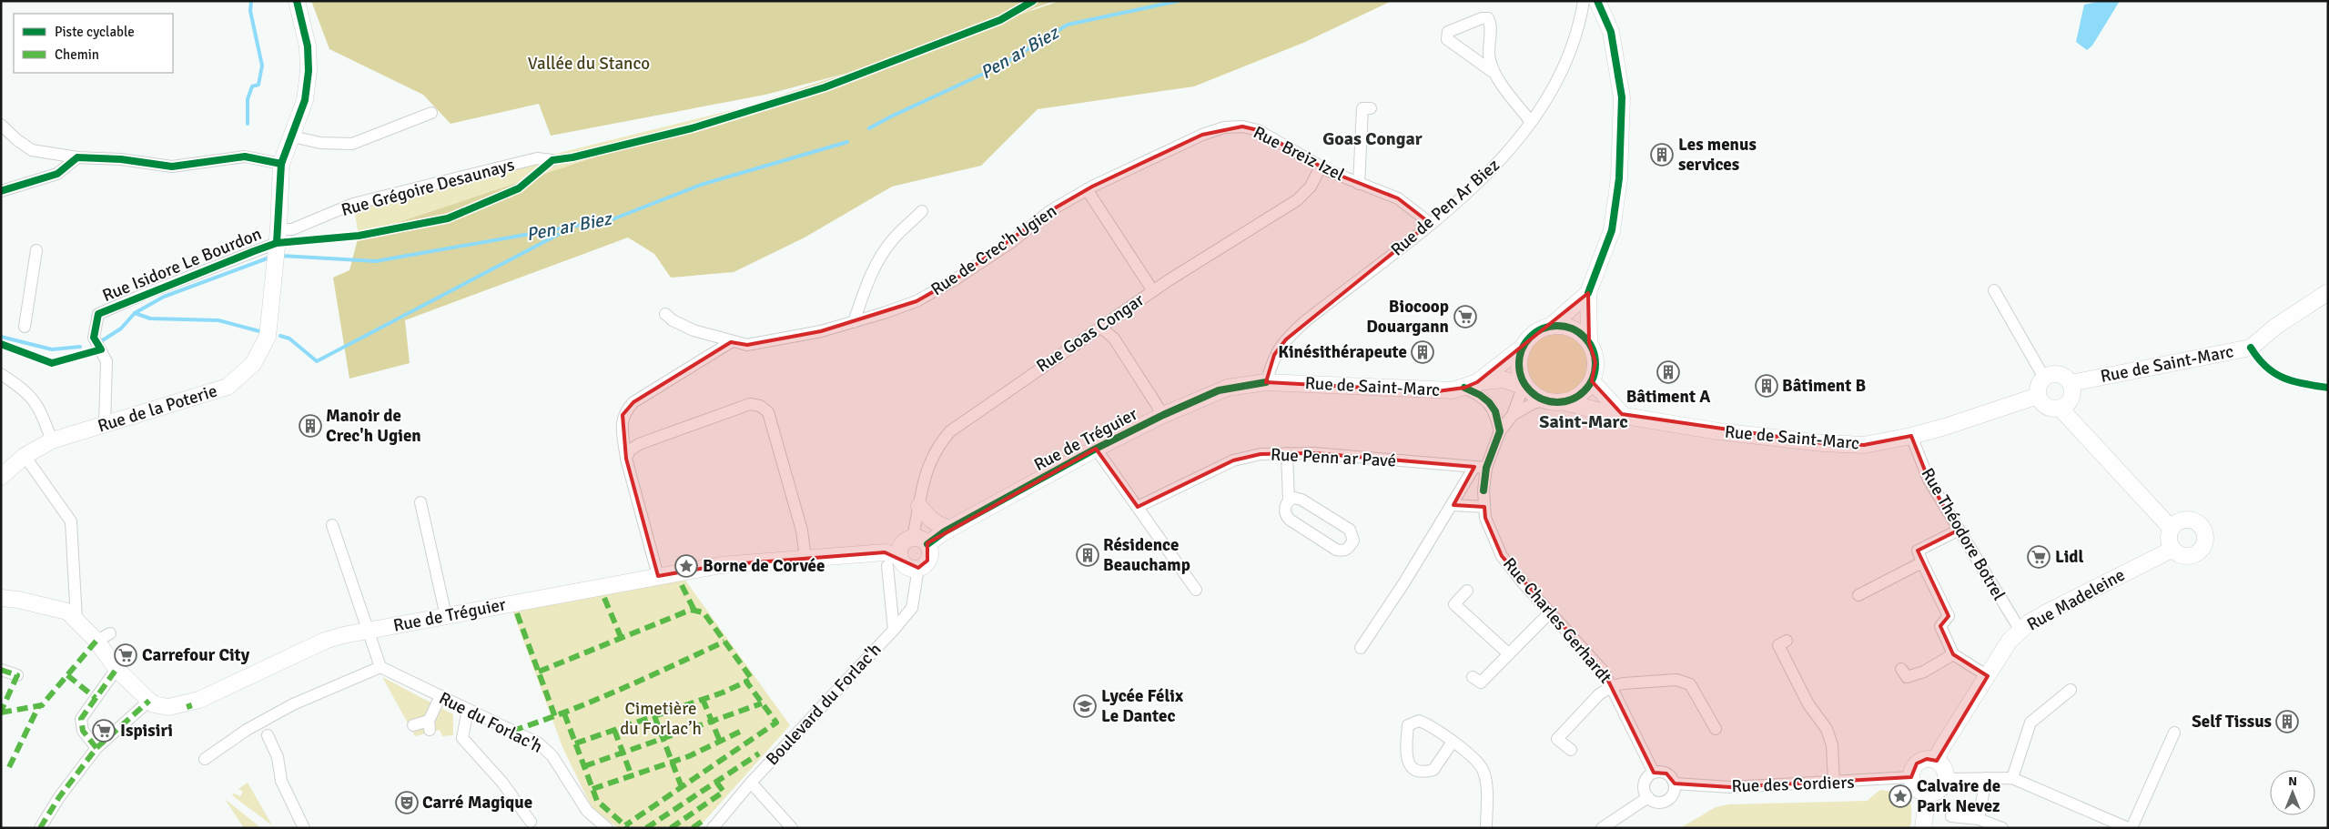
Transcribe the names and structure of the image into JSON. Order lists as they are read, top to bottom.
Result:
{
  "streets": {
    "main road": [
      "Rue de Saint-Marc",
      "Rue de la Poterie",
      "Rue de Tréguier",
      "Rue Madeleine"
    ],
    "street": [
      "Rue Breiz Izel",
      "Rue Grégoire Desaunays",
      "Rue de Pen Ar Biez",
      "Rue de Crec'h Ugien",
      "Rue Isidore Le Bourdon",
      "Rue Goas Congar",
      "Rue Penn ar Pavé",
      "Rue Théodore Botrel",
      "Rue Charles Gerhardt",
      "Boulevard du Forlac'h",
      "Rue du Forlac'h",
      "Rue des Cordiers"
    ]
  },
  "crossings": [
    ["Rue Breiz Izel", "Rue de Pen Ar Biez"],
    ["Rue Breiz Izel", "Rue de Crec'h Ugien"],
    ["Rue Breiz Izel", "Rue Goas Congar"],
    ["Rue Grégoire Desaunays", "Rue Isidore Le Bourdon"],
    ["Rue Grégoire Desaunays", "Rue de la Poterie"],
    ["Rue de Pen Ar Biez", "Rue de Saint-Marc"],
    ["Rue de Pen Ar Biez", "Rue de Tréguier"],
    ["Rue Isidore Le Bourdon", "Rue de la Poterie"],
    ["Rue Goas Congar", "Rue de Tréguier"],
    ["Rue de Saint-Marc", "Rue de Tréguier"],
    ["Rue de Saint-Marc", "Rue Théodore Botrel"],
    ["Rue de Saint-Marc", "Rue Charles Gerhardt"],
    ["Rue de Tréguier", "Boulevard du Forlac'h"],
    ["Rue Penn ar Pavé", "Rue Charles Gerhardt"],
    ["Rue Théodore Botrel", "Rue Madeleine"],
    ["Rue Madeleine", "Rue des Cordiers"],
    ["Rue Charles Gerhardt", "Rue des Cordiers"]
  ],
  "districts": ["Goas Congar", "Saint-Marc"],
  "water": ["Pen ar Biez"],
  "parks": ["Vallée du Stanco", "Cimetière du Forlac’h"],
  "places": {
    "building": [
      "Les menus services",
      "Kinésithérapeute",
      "Bâtiment A",
      "Bâtiment B",
      "Manoir de Crec'h Ugien",
      "Résidence Beauchamp",
      "Self Tissus"
    ],
    "supermarket": [
      "Biocoop Douargann",
      "Lidl",
      "Carrefour City",
      "Ispisiri"
    ],
    "place": ["Borne de Corvée", "Calvaire de Park Nevez"],
    "school or university": ["Lycée Félix Le Dantec"],
    "theatre": ["Carré Magique"]
  },
  "legend": ["Piste cyclable", "Chemin"],
  "north": "top"
}
